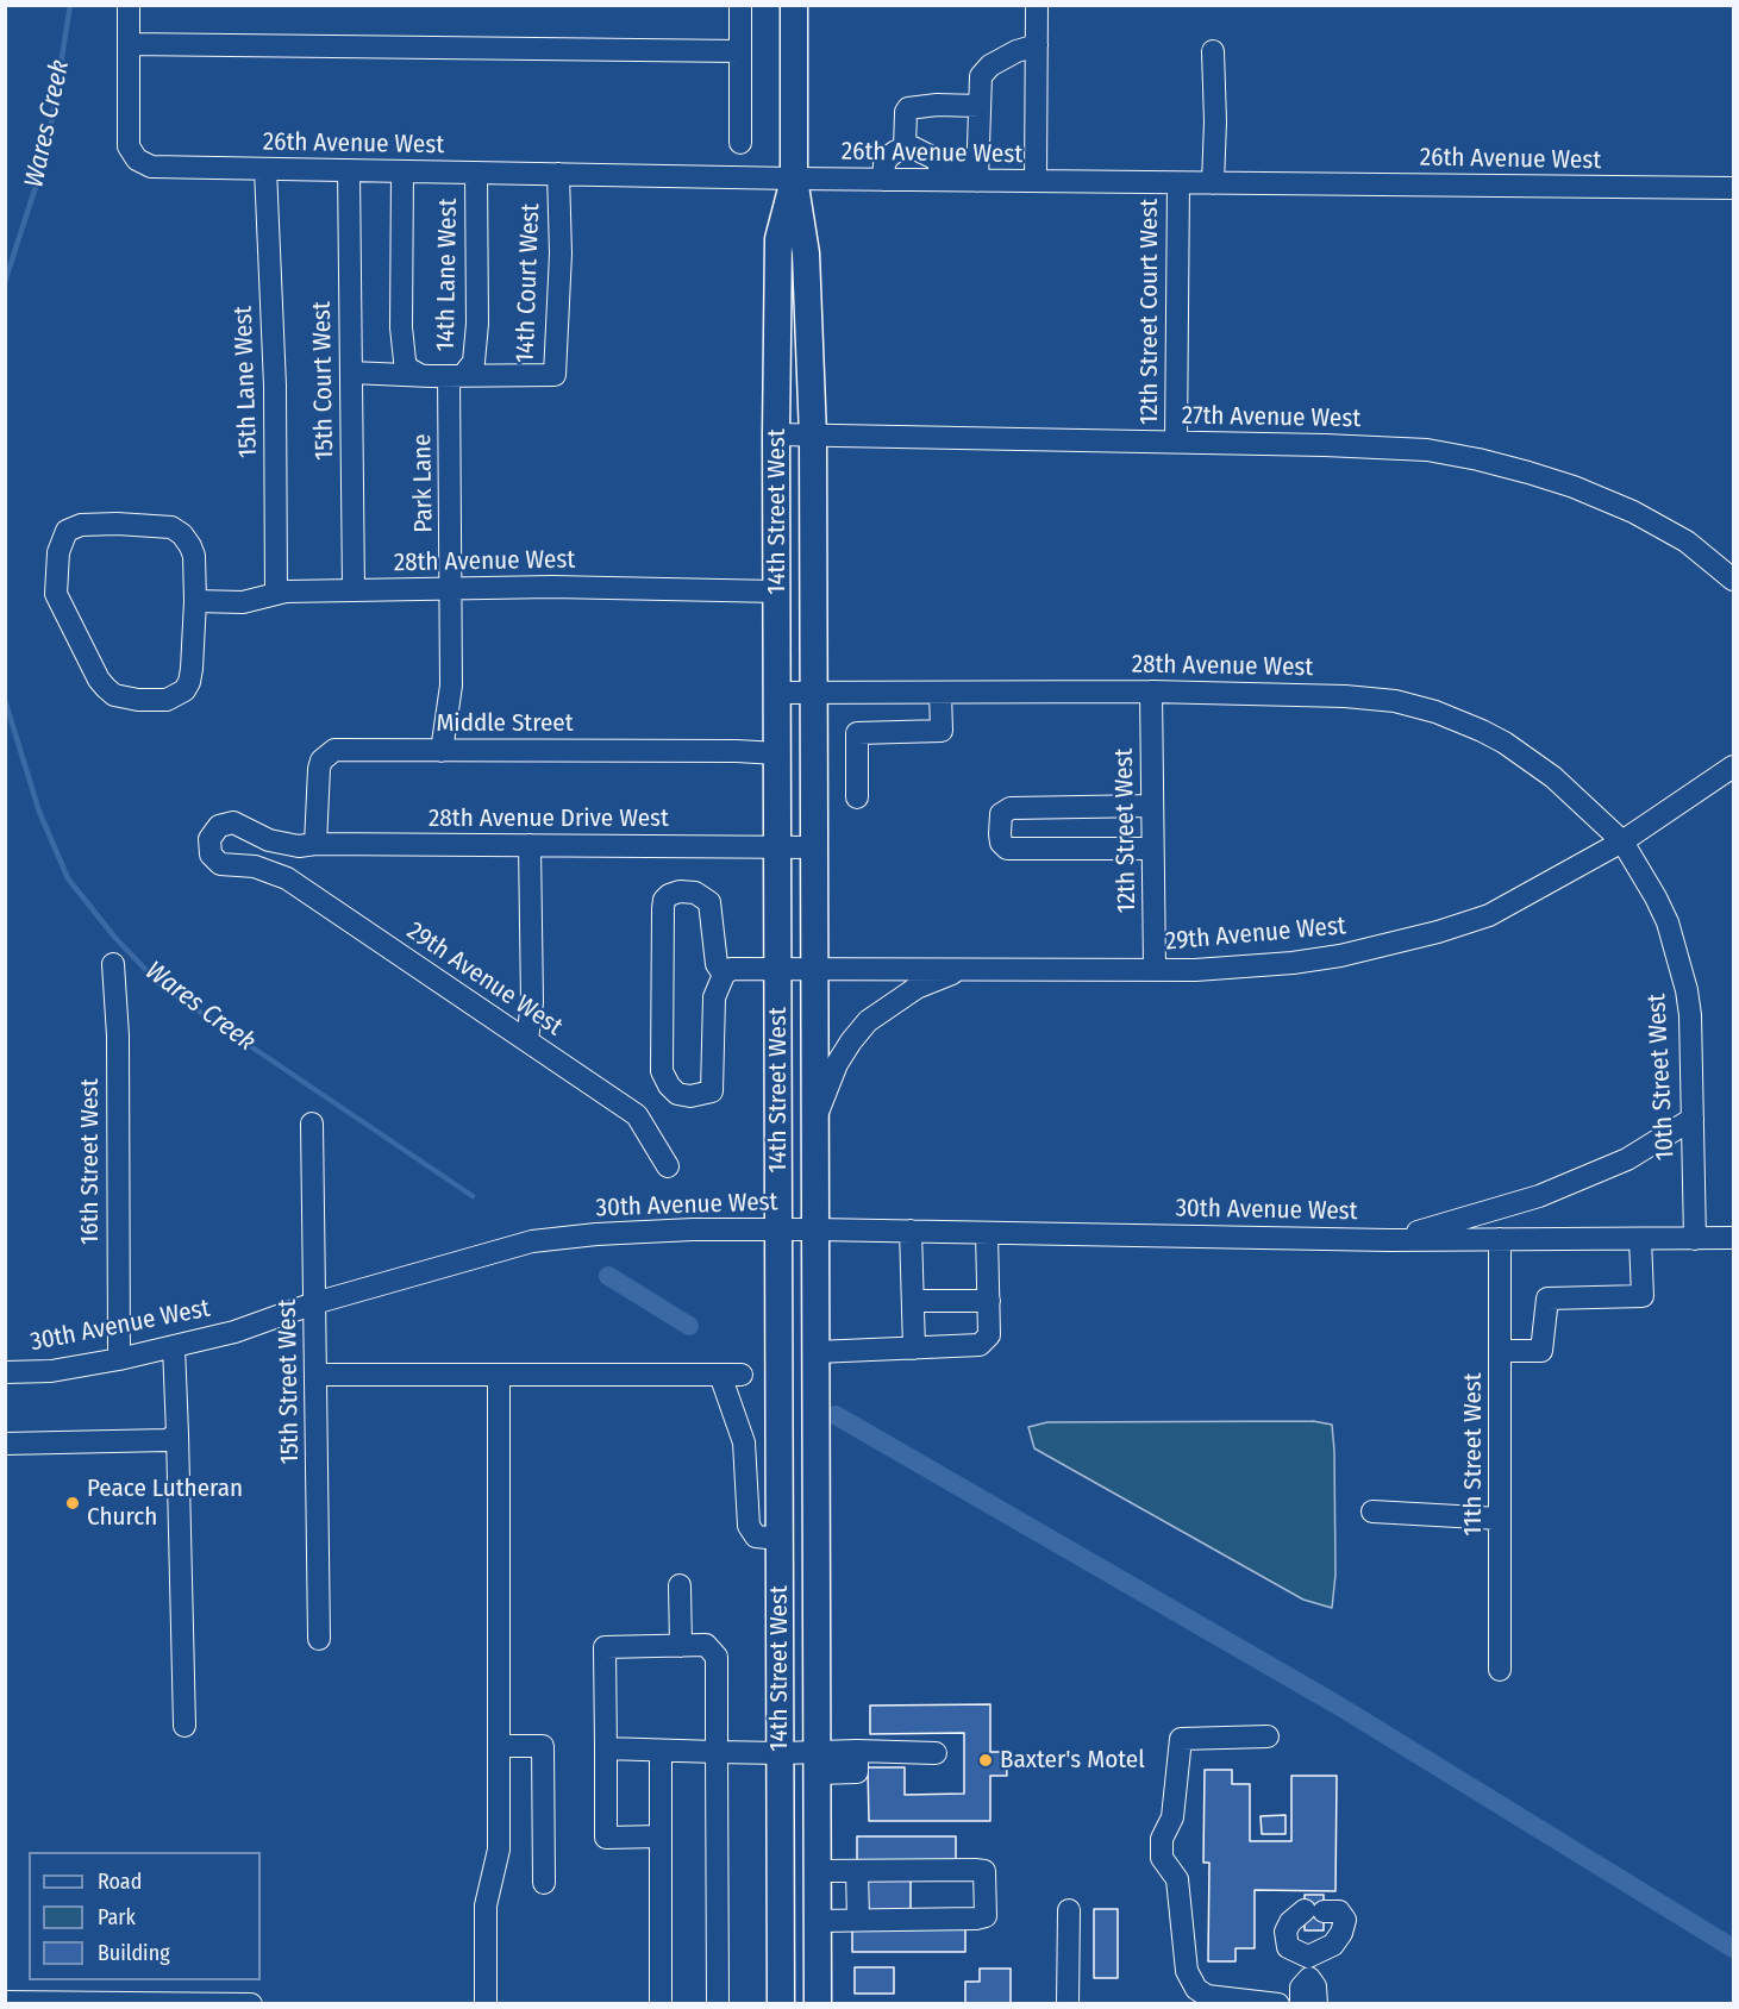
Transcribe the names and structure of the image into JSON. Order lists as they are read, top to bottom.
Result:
{
  "streets": {
    "main road": ["14th Street West"],
    "street": [
      "26th Avenue West",
      "14th Lane West",
      "14th Court West",
      "12th Street Court West",
      "15th Court West",
      "15th Lane West",
      "27th Avenue West",
      "Park Lane",
      "28th Avenue West",
      "Middle Street",
      "28th Avenue Drive West",
      "12th Street West",
      "29th Avenue West",
      "10th Street West",
      "16th Street West",
      "30th Avenue West",
      "15th Street West",
      "11th Street West"
    ]
  },
  "crossings": [
    ["26th Avenue West", "14th Lane West"],
    ["26th Avenue West", "14th Court West"],
    ["26th Avenue West", "12th Street Court West"],
    ["26th Avenue West", "15th Court West"],
    ["26th Avenue West", "15th Lane West"],
    ["26th Avenue West", "14th Street West"],
    ["14th Lane West", "14th Court West"],
    ["14th Lane West", "Park Lane"],
    ["14th Court West", "Park Lane"],
    ["12th Street Court West", "27th Avenue West"],
    ["15th Court West", "28th Avenue West"],
    ["15th Lane West", "28th Avenue West"],
    ["27th Avenue West", "14th Street West"],
    ["Park Lane", "28th Avenue West"],
    ["Park Lane", "Middle Street"],
    ["14th Street West", "28th Avenue West"],
    ["14th Street West", "Middle Street"],
    ["14th Street West", "28th Avenue Drive West"],
    ["14th Street West", "29th Avenue West"],
    ["14th Street West", "30th Avenue West"],
    ["28th Avenue West", "12th Street West"],
    ["28th Avenue West", "29th Avenue West"],
    ["28th Avenue West", "10th Street West"],
    ["Middle Street", "28th Avenue Drive West"],
    ["12th Street West", "29th Avenue West"],
    ["29th Avenue West", "10th Street West"],
    ["10th Street West", "30th Avenue West"],
    ["16th Street West", "30th Avenue West"],
    ["30th Avenue West", "15th Street West"],
    ["30th Avenue West", "11th Street West"]
  ],
  "water": ["Wares Creek"],
  "places": ["Peace Lutheran Church", "Baxter's Motel"],
  "legend": ["Road", "Park", "Building"]
}
